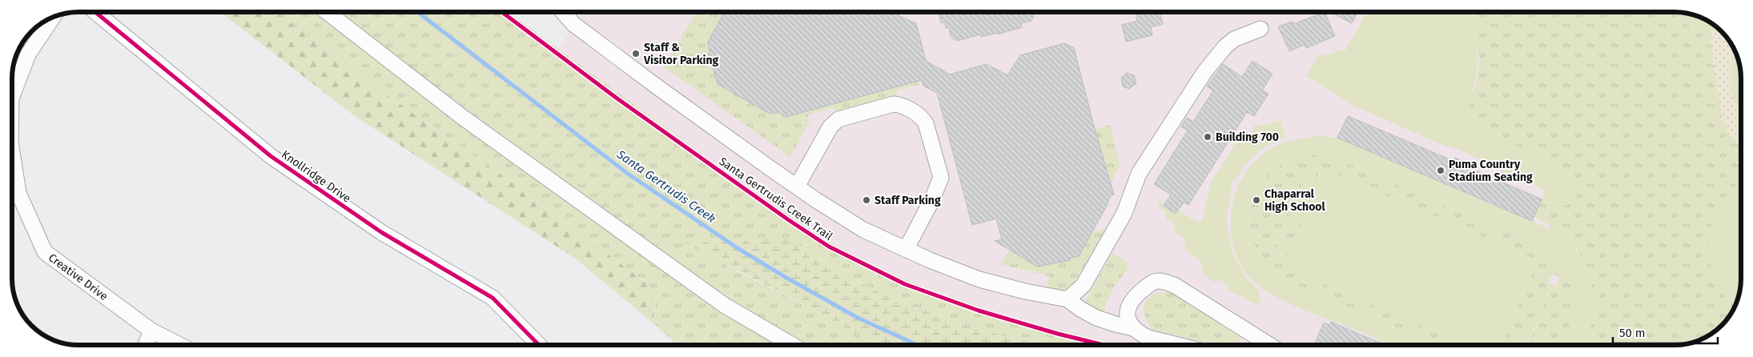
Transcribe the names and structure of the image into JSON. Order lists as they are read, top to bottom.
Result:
{
  "streets": {
    "street": ["Knollridge Drive", "Creative Drive"],
    "cycle path": ["Santa Gertrudis Creek Trail"]
  },
  "water": ["Santa Gertrudis Creek"],
  "places": [
    "Staff & Visitor Parking",
    "Building 700",
    "Puma Country Stadium Seating",
    "Staff Parking",
    "Chaparral High School"
  ],
  "scale_bar": "50 m"
}
